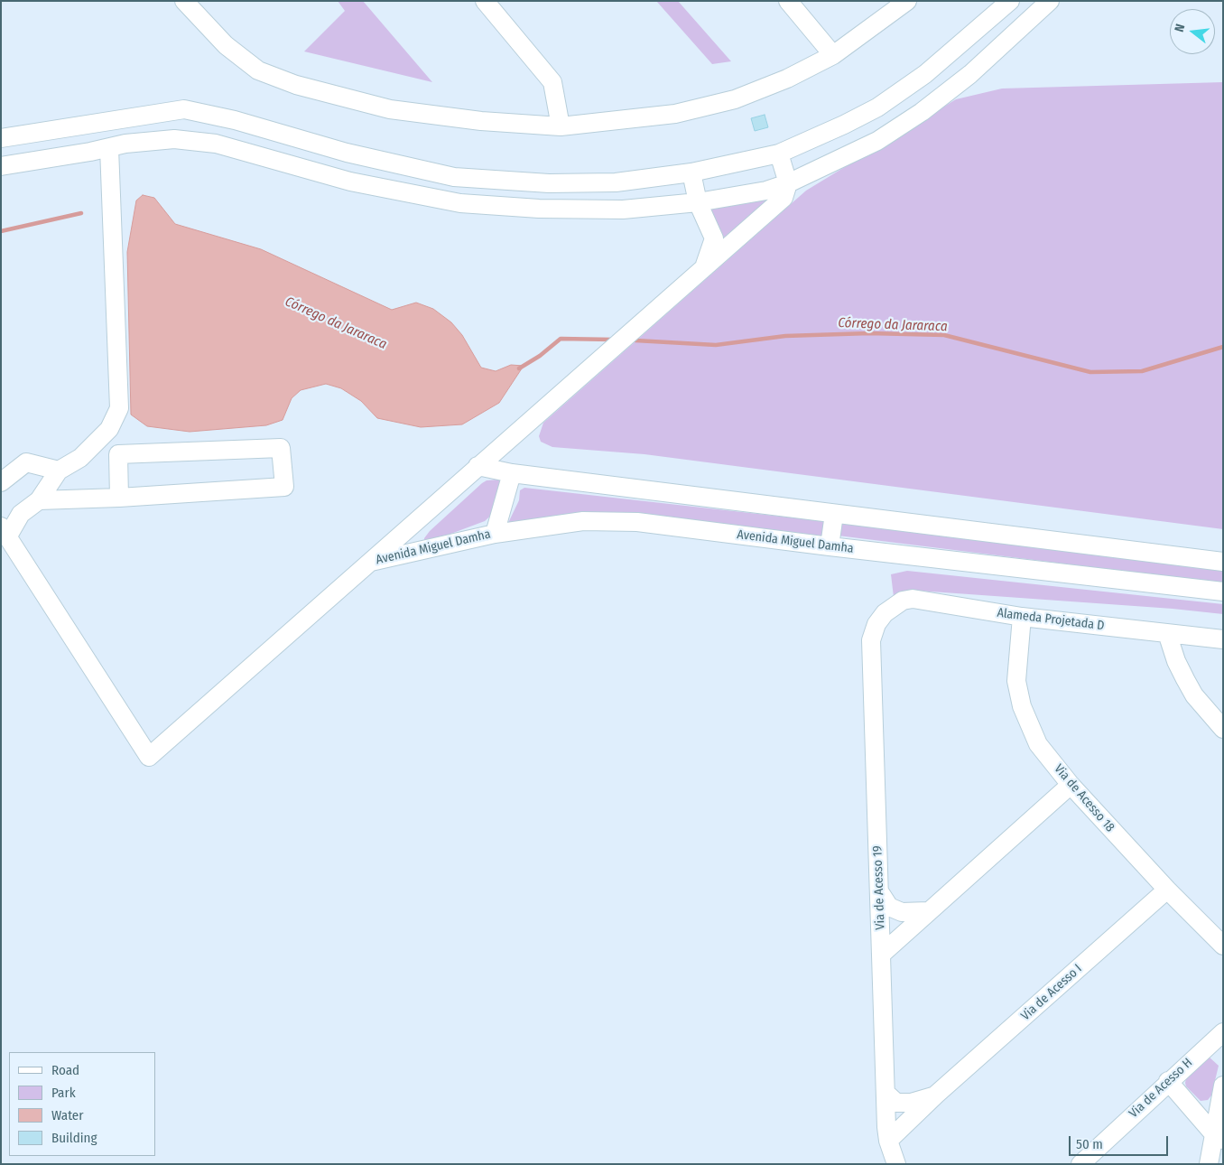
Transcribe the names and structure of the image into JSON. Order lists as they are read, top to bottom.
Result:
{
  "streets": {
    "street": [
      "Avenida Miguel Damha",
      "Alameda Projetada D",
      "Via de Acesso 18",
      "Via de Acesso 19",
      "Via de Acesso I",
      "Via de Acesso H"
    ]
  },
  "crossings": [
    ["Alameda Projetada D", "Via de Acesso 18"],
    ["Alameda Projetada D", "Via de Acesso 19"],
    ["Via de Acesso 18", "Via de Acesso I"],
    ["Via de Acesso 19", "Via de Acesso I"]
  ],
  "water": ["Córrego da Jararaca"],
  "legend": [
    "Road",
    "Park",
    "Water",
    "Building"
  ],
  "scale_bar": "50 m",
  "north": "left"
}
